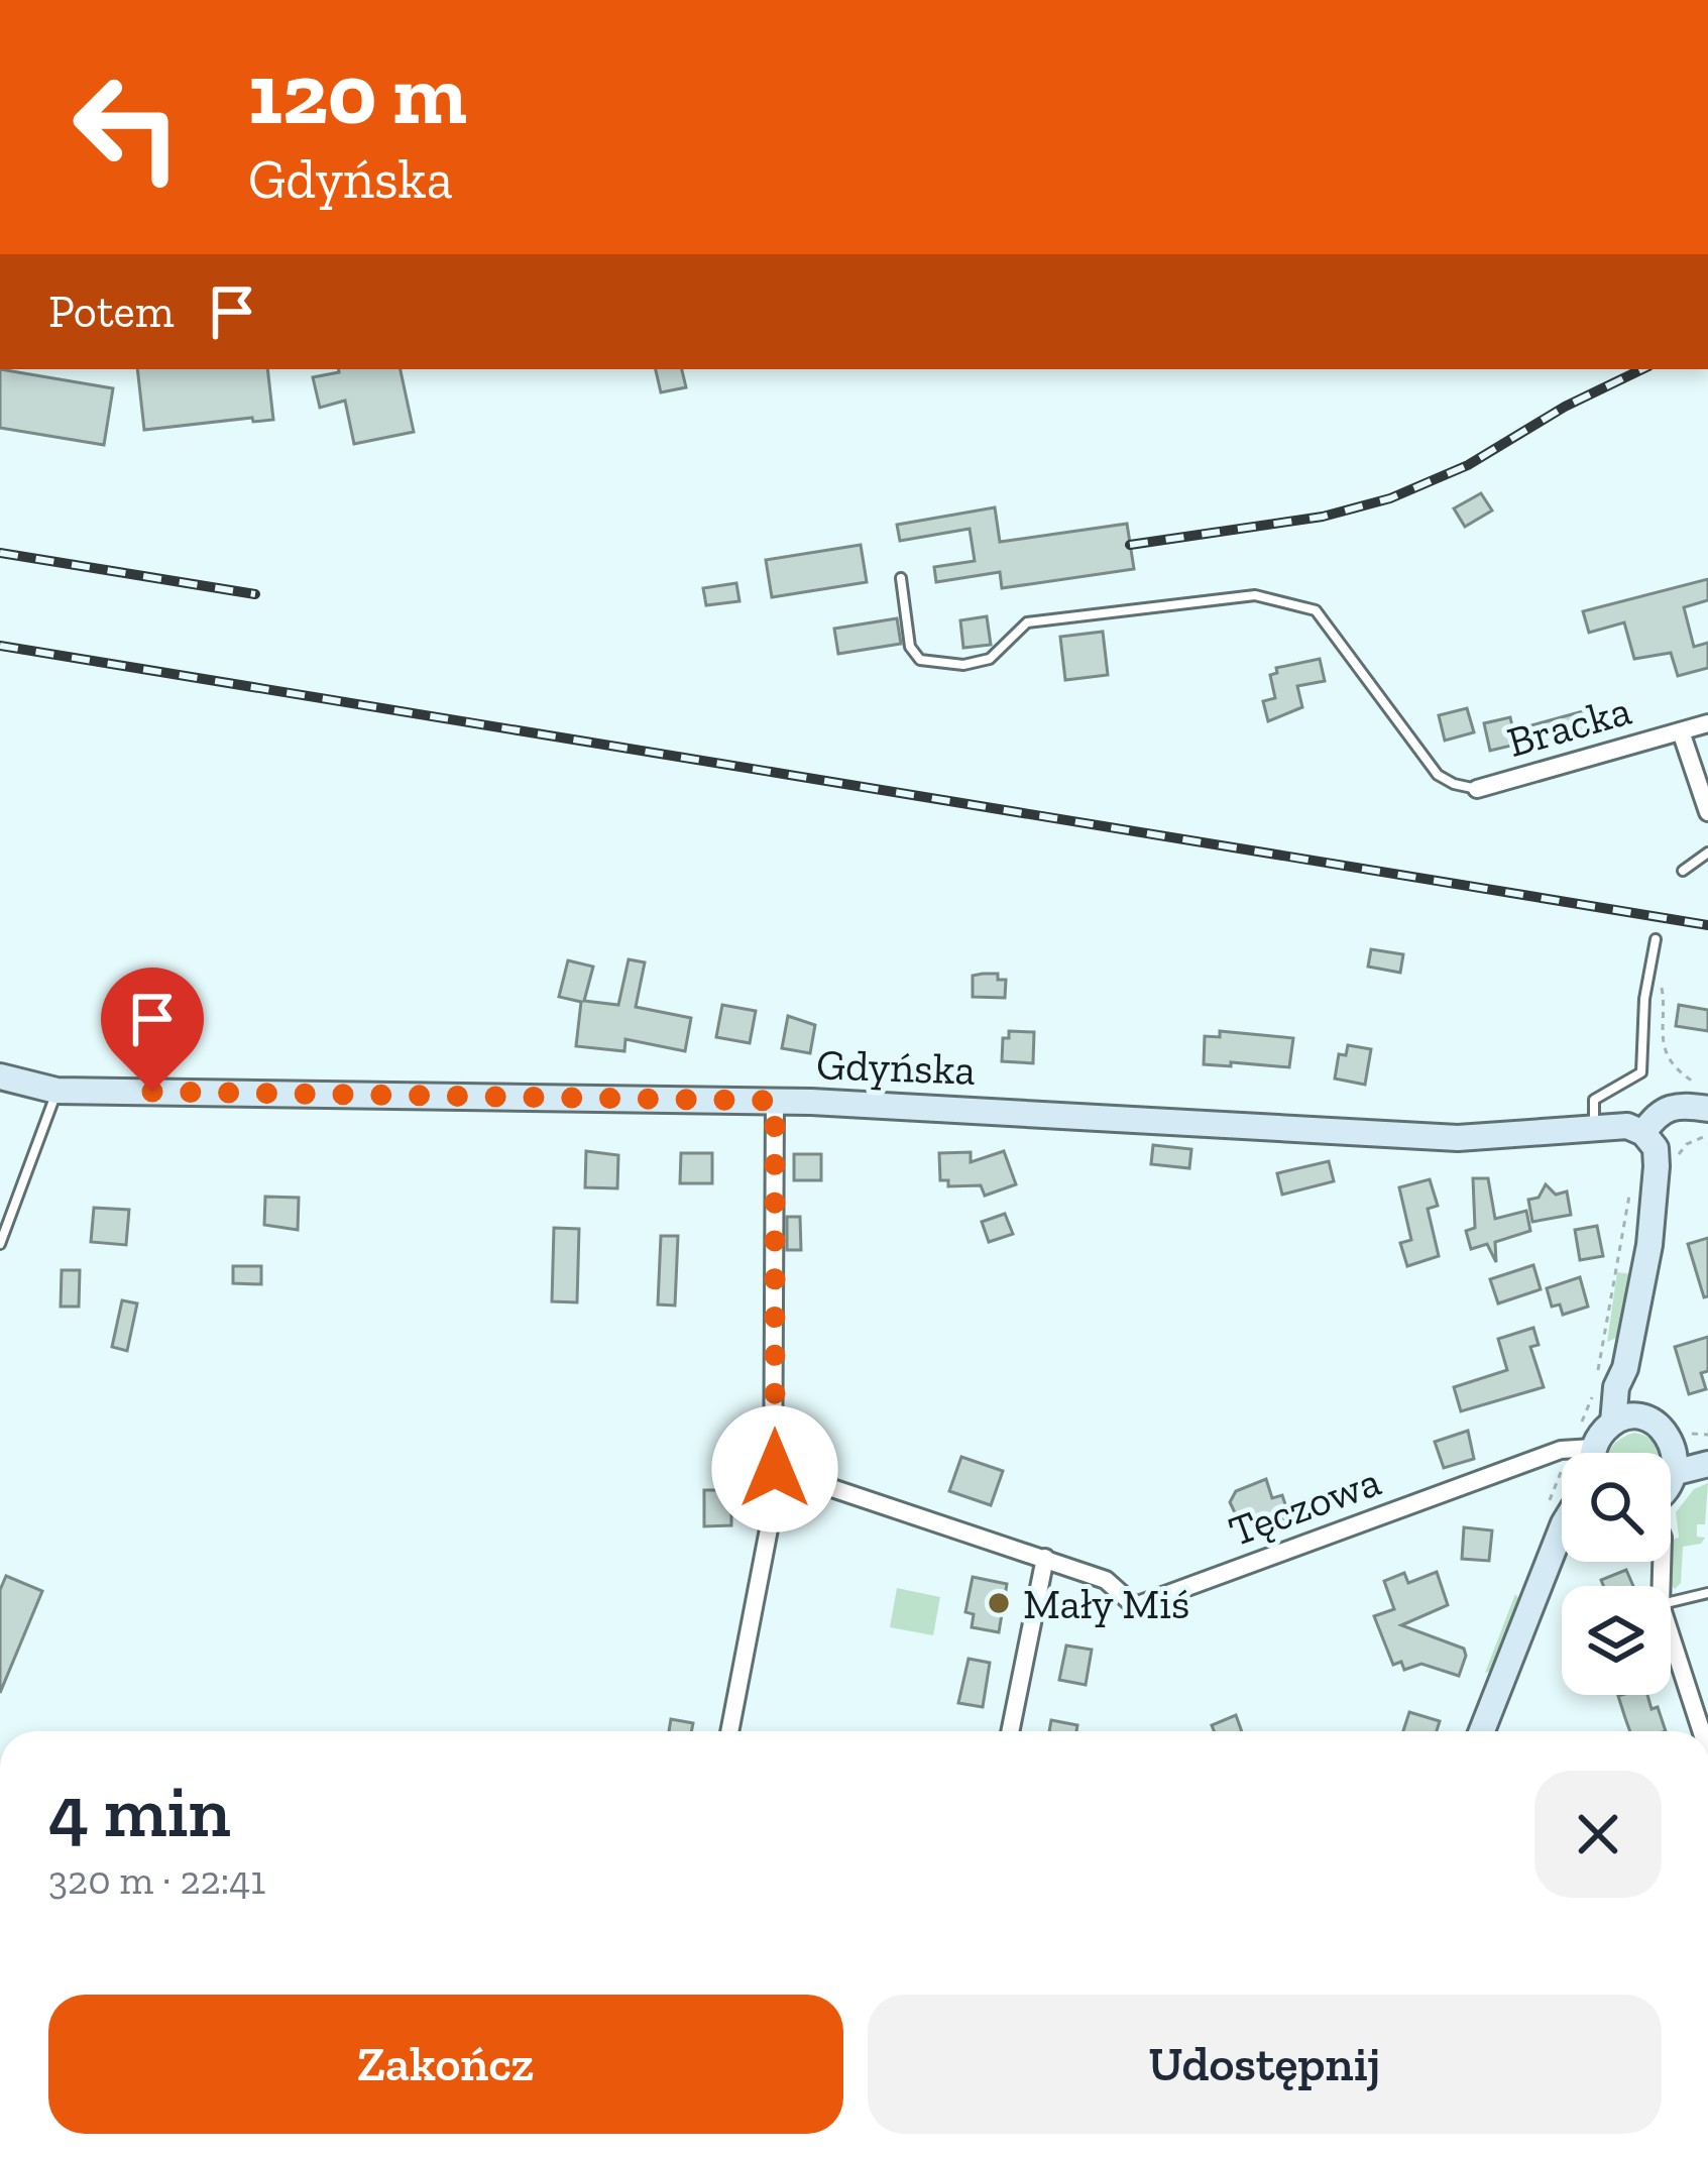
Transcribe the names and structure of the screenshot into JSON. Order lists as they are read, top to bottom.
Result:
{
  "streets": {
    "main road": ["Gdyńska"],
    "street": ["Bracka", "Tęczowa"]
  },
  "places": ["Mały Miś"],
  "page": {
    "turn": ["120 m", "Gdyńska"],
    "then": "Potem",
    "heading": ["4 min", "320 m · 22:41"],
    "buttons": ["Zakończ", "Udostępnij"]
  }
}
